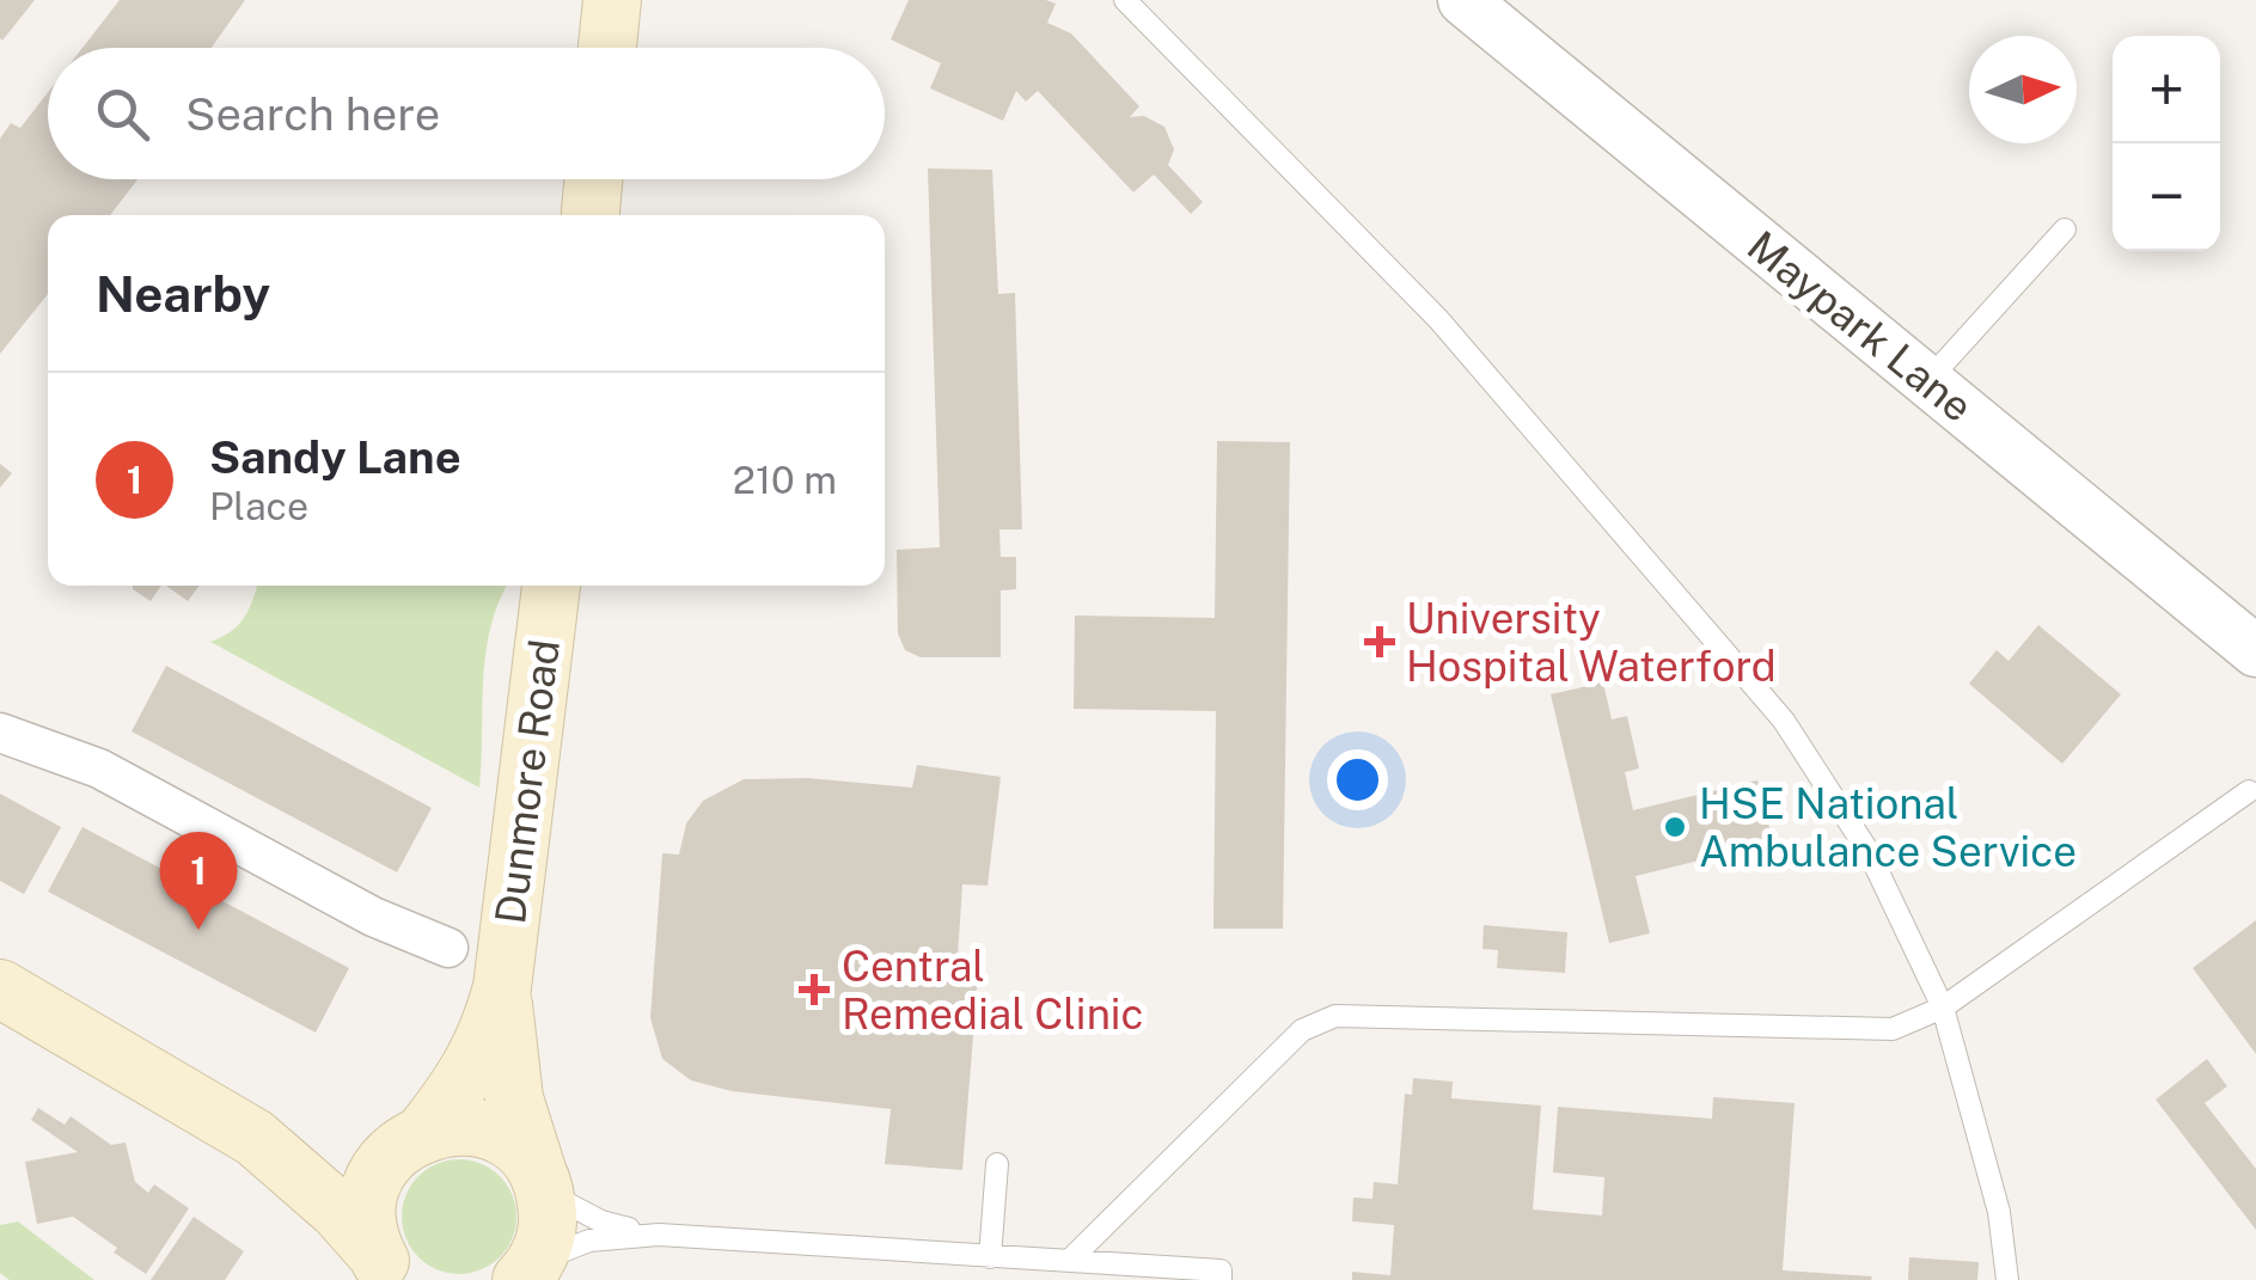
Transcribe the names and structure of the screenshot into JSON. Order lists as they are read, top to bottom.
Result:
{
  "streets": {
    "main road": ["Dunmore Road"],
    "street": ["Maypark Lane"]
  },
  "places": {
    "health": ["University Hospital Waterford", "Central Remedial Clinic"],
    "other": ["HSE National Ambulance Service"]
  },
  "north": "right",
  "page": {
    "map_buttons": ["+", "−"],
    "search": "Search here",
    "heading": "Nearby",
    "list": [
      {
        "mark": "1",
        "name": "Sandy Lane",
        "note": "Place",
        "value": "210 m"
      }
    ],
    "pins": "1"
  }
}
